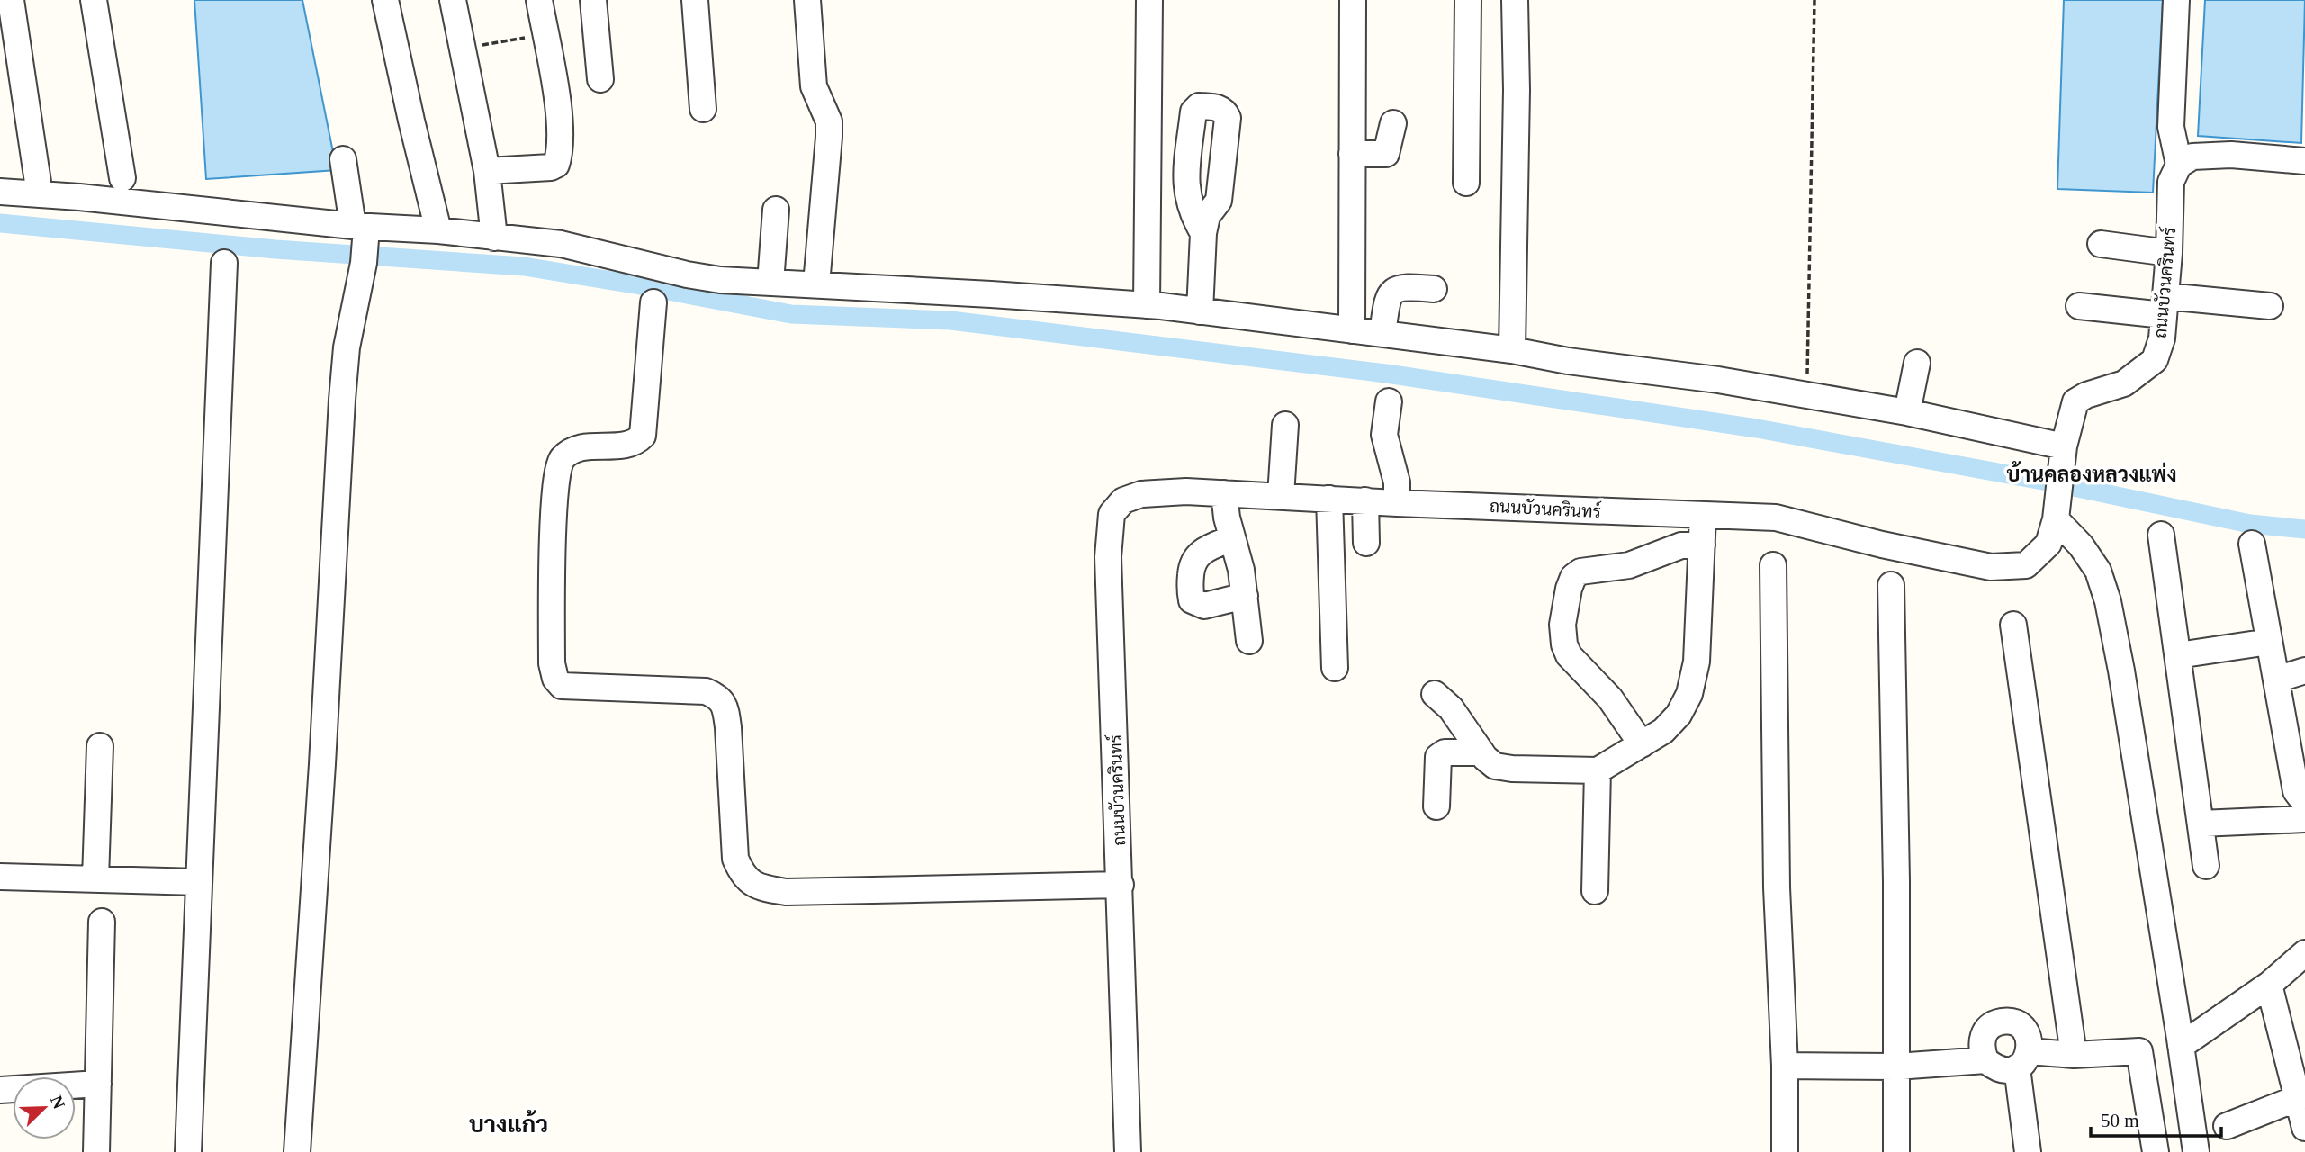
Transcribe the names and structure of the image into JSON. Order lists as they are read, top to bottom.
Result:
{
  "streets": {
    "street": ["ถนนบัวนครินทร์"]
  },
  "districts": ["บ้านคลองหลวงแพ่ง", "บางแก้ว"],
  "scale_bar": "50 m",
  "north": "top right"
}
